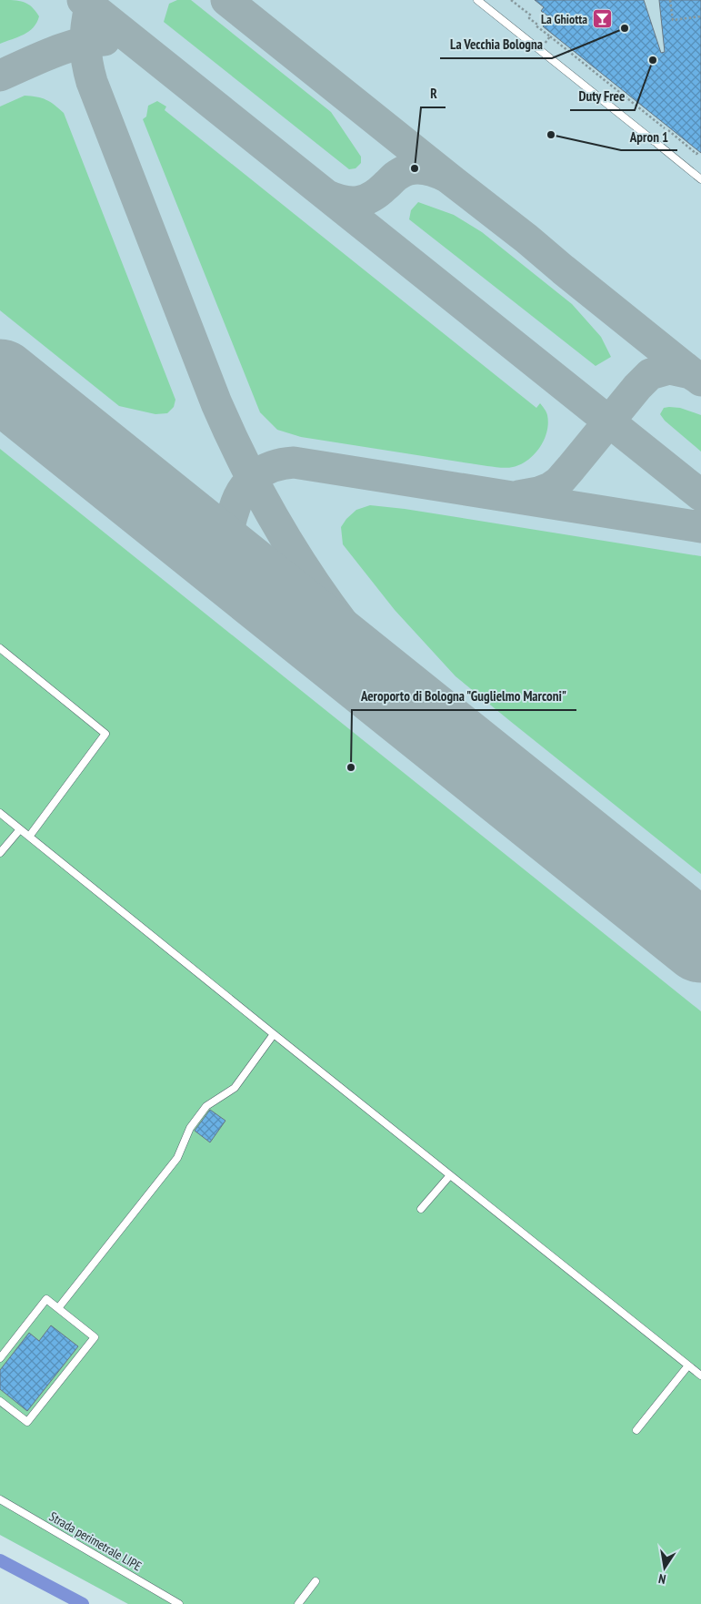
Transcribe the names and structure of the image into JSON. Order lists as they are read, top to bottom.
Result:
{
  "streets": {
    "lane": ["Strada perimetrale LIPE"]
  },
  "places": {
    "bar": ["La Ghiotta"],
    "other": [
      "La Vecchia Bologna",
      "Duty Free",
      "Apron 1",
      "R",
      "Aeroporto di Bologna \"Guglielmo Marconi\""
    ]
  },
  "north": "bottom"
}
